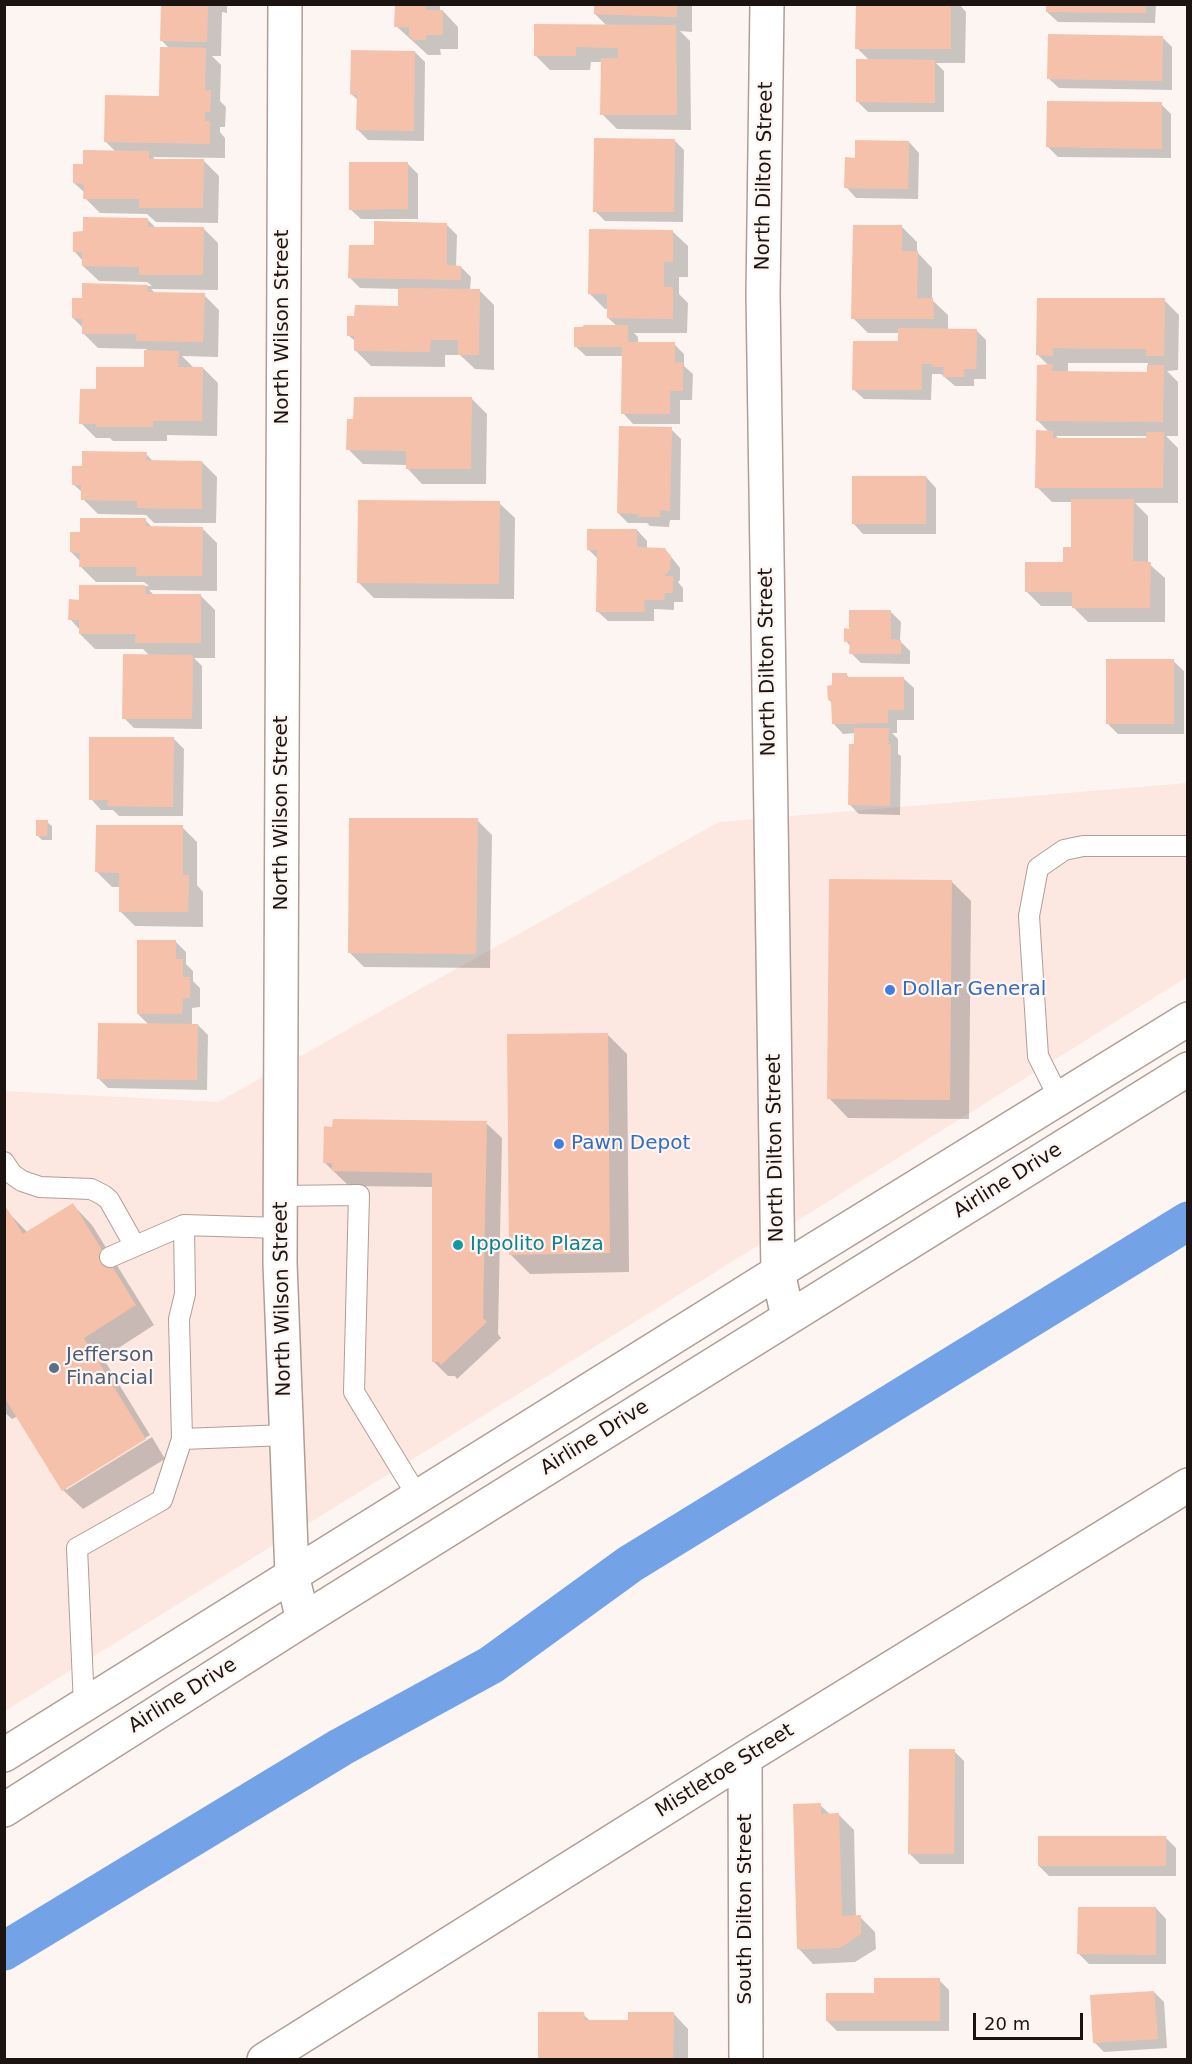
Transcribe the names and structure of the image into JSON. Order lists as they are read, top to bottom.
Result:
{
  "streets": {
    "main road": [
      "North Dilton Street",
      "North Wilson Street",
      "Airline Drive",
      "Mistletoe Street",
      "South Dilton Street"
    ]
  },
  "crossings": [
    ["North Dilton Street", "Airline Drive"],
    ["North Wilson Street", "Airline Drive"],
    ["Mistletoe Street", "South Dilton Street"]
  ],
  "places": [
    "Dollar General",
    "Pawn Depot",
    "Ippolito Plaza",
    "Jefferson Financial"
  ],
  "scale_bar": "20 m"
}
